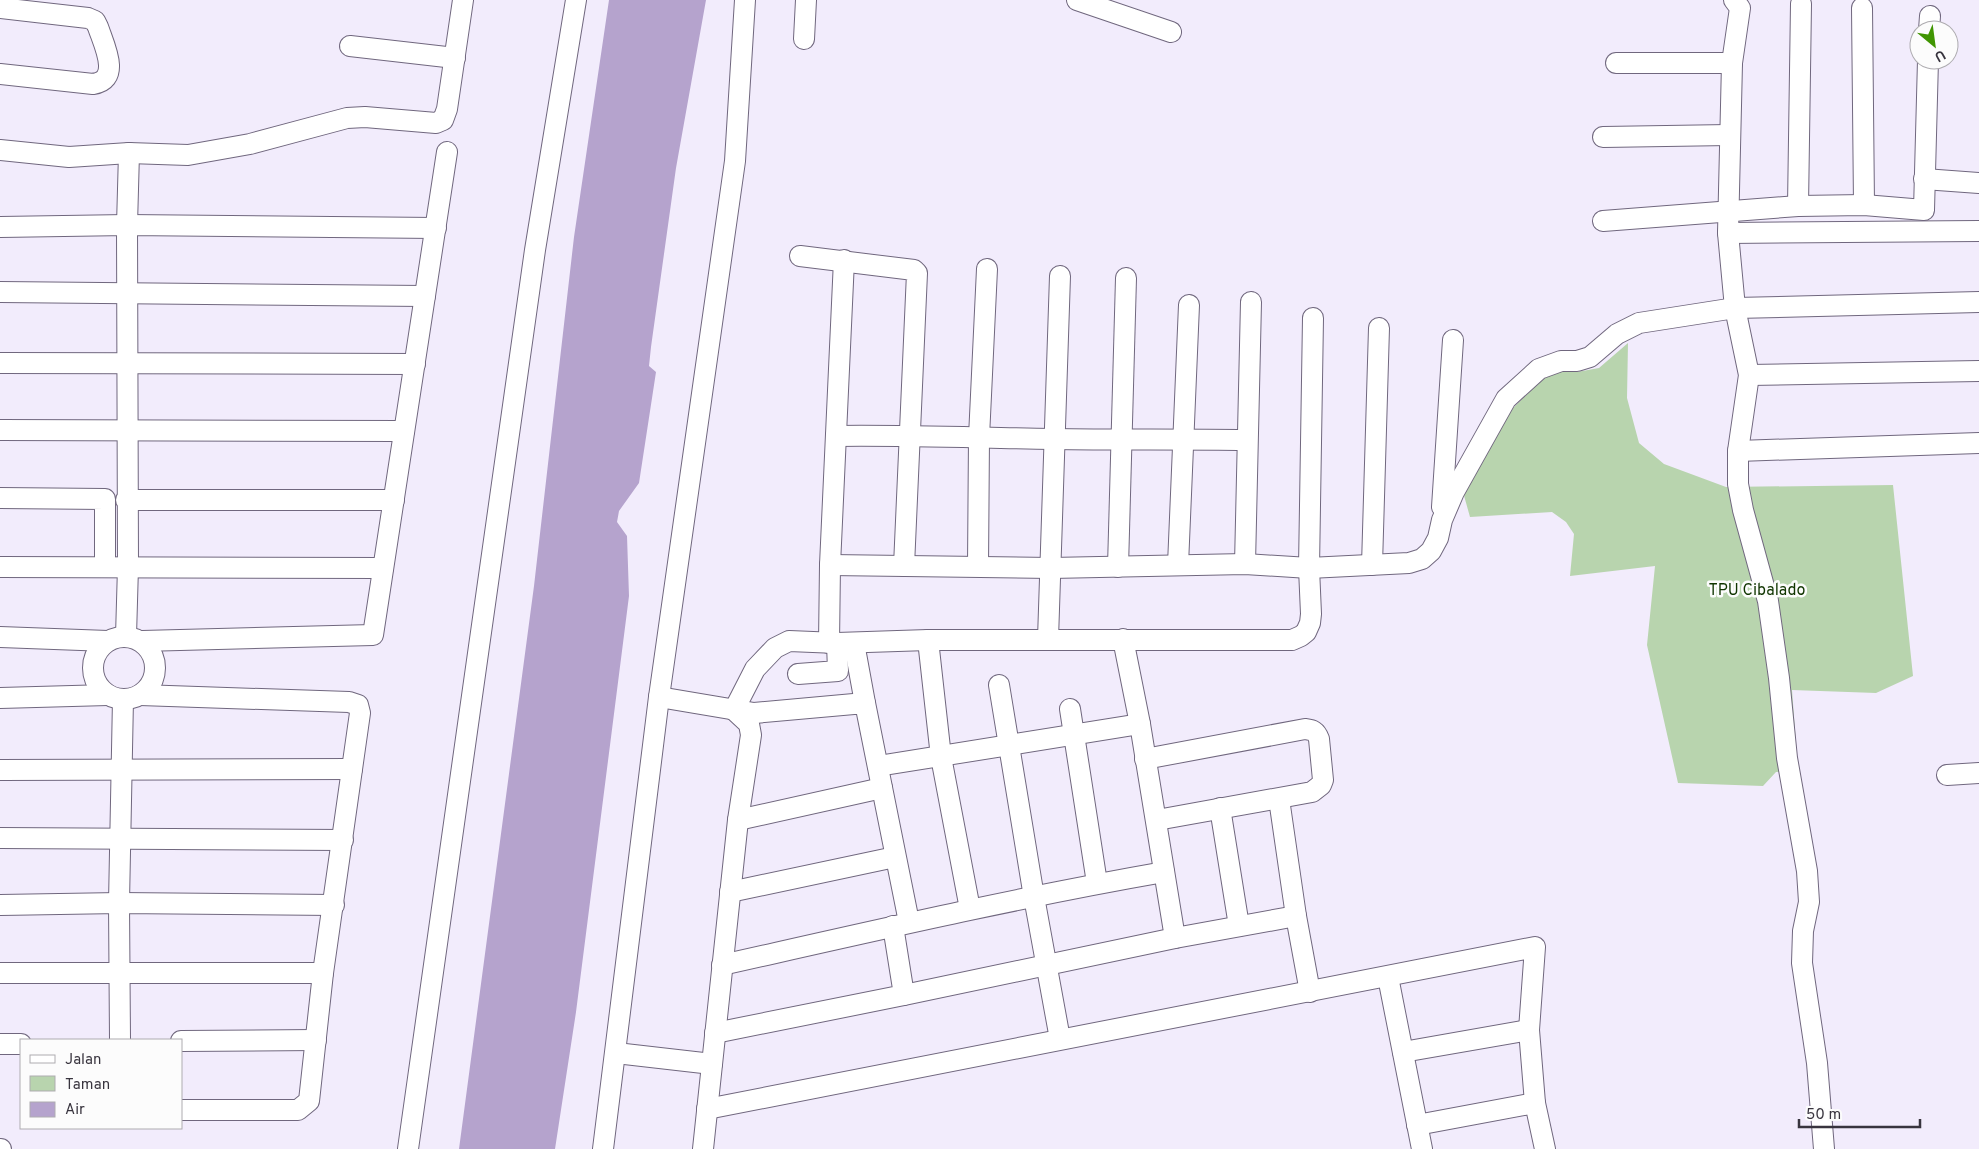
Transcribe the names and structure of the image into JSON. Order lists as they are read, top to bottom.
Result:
{
  "parks": ["TPU Cibalado"],
  "legend": ["Jalan", "Taman", "Air"],
  "scale_bar": "50 m",
  "north": "bottom right"
}
